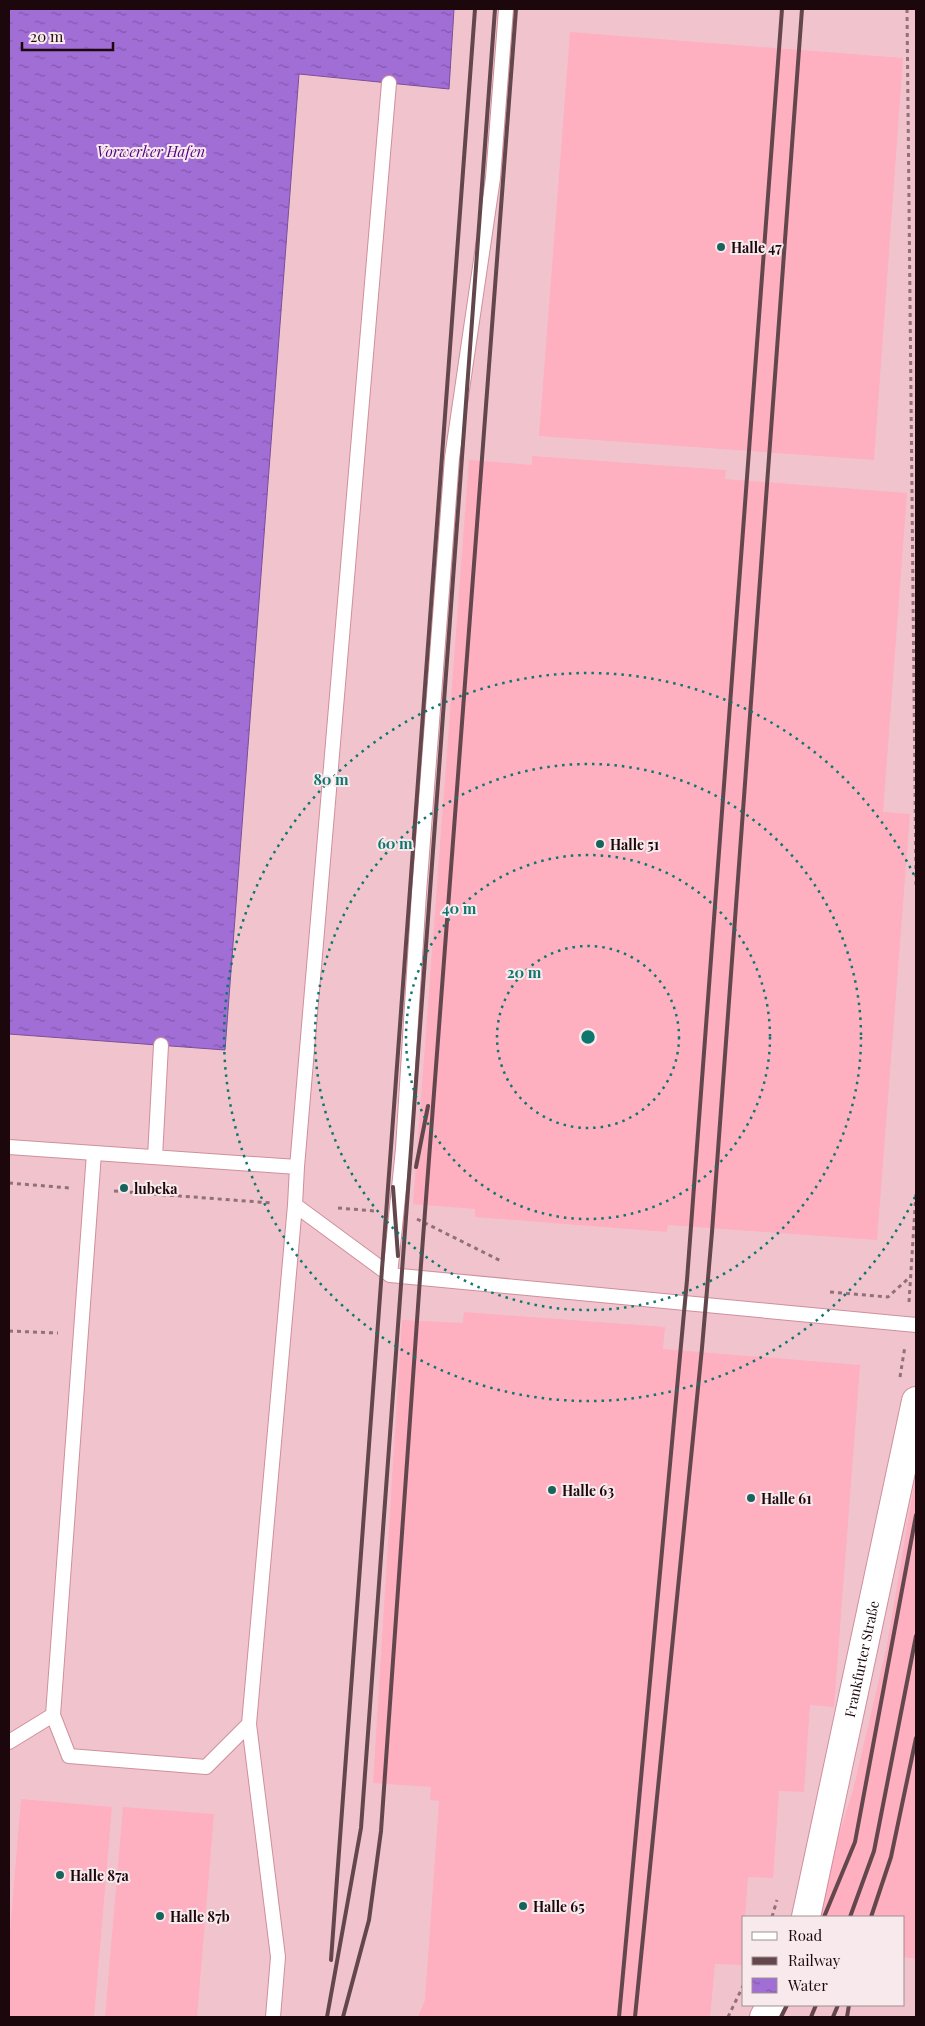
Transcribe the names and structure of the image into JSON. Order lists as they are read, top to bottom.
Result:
{
  "streets": {
    "street": ["Frankfurter Straße"]
  },
  "water": ["Vorwerker Hafen"],
  "places": [
    "Halle 47",
    "Halle 51",
    "lubeka",
    "Halle 63",
    "Halle 61",
    "Halle 87a",
    "Halle 65",
    "Halle 87b"
  ],
  "legend": ["Road", "Railway", "Water"],
  "scale_bar": "20 m",
  "rings": [
    "80 m",
    "60 m",
    "40 m",
    "20 m"
  ]
}
